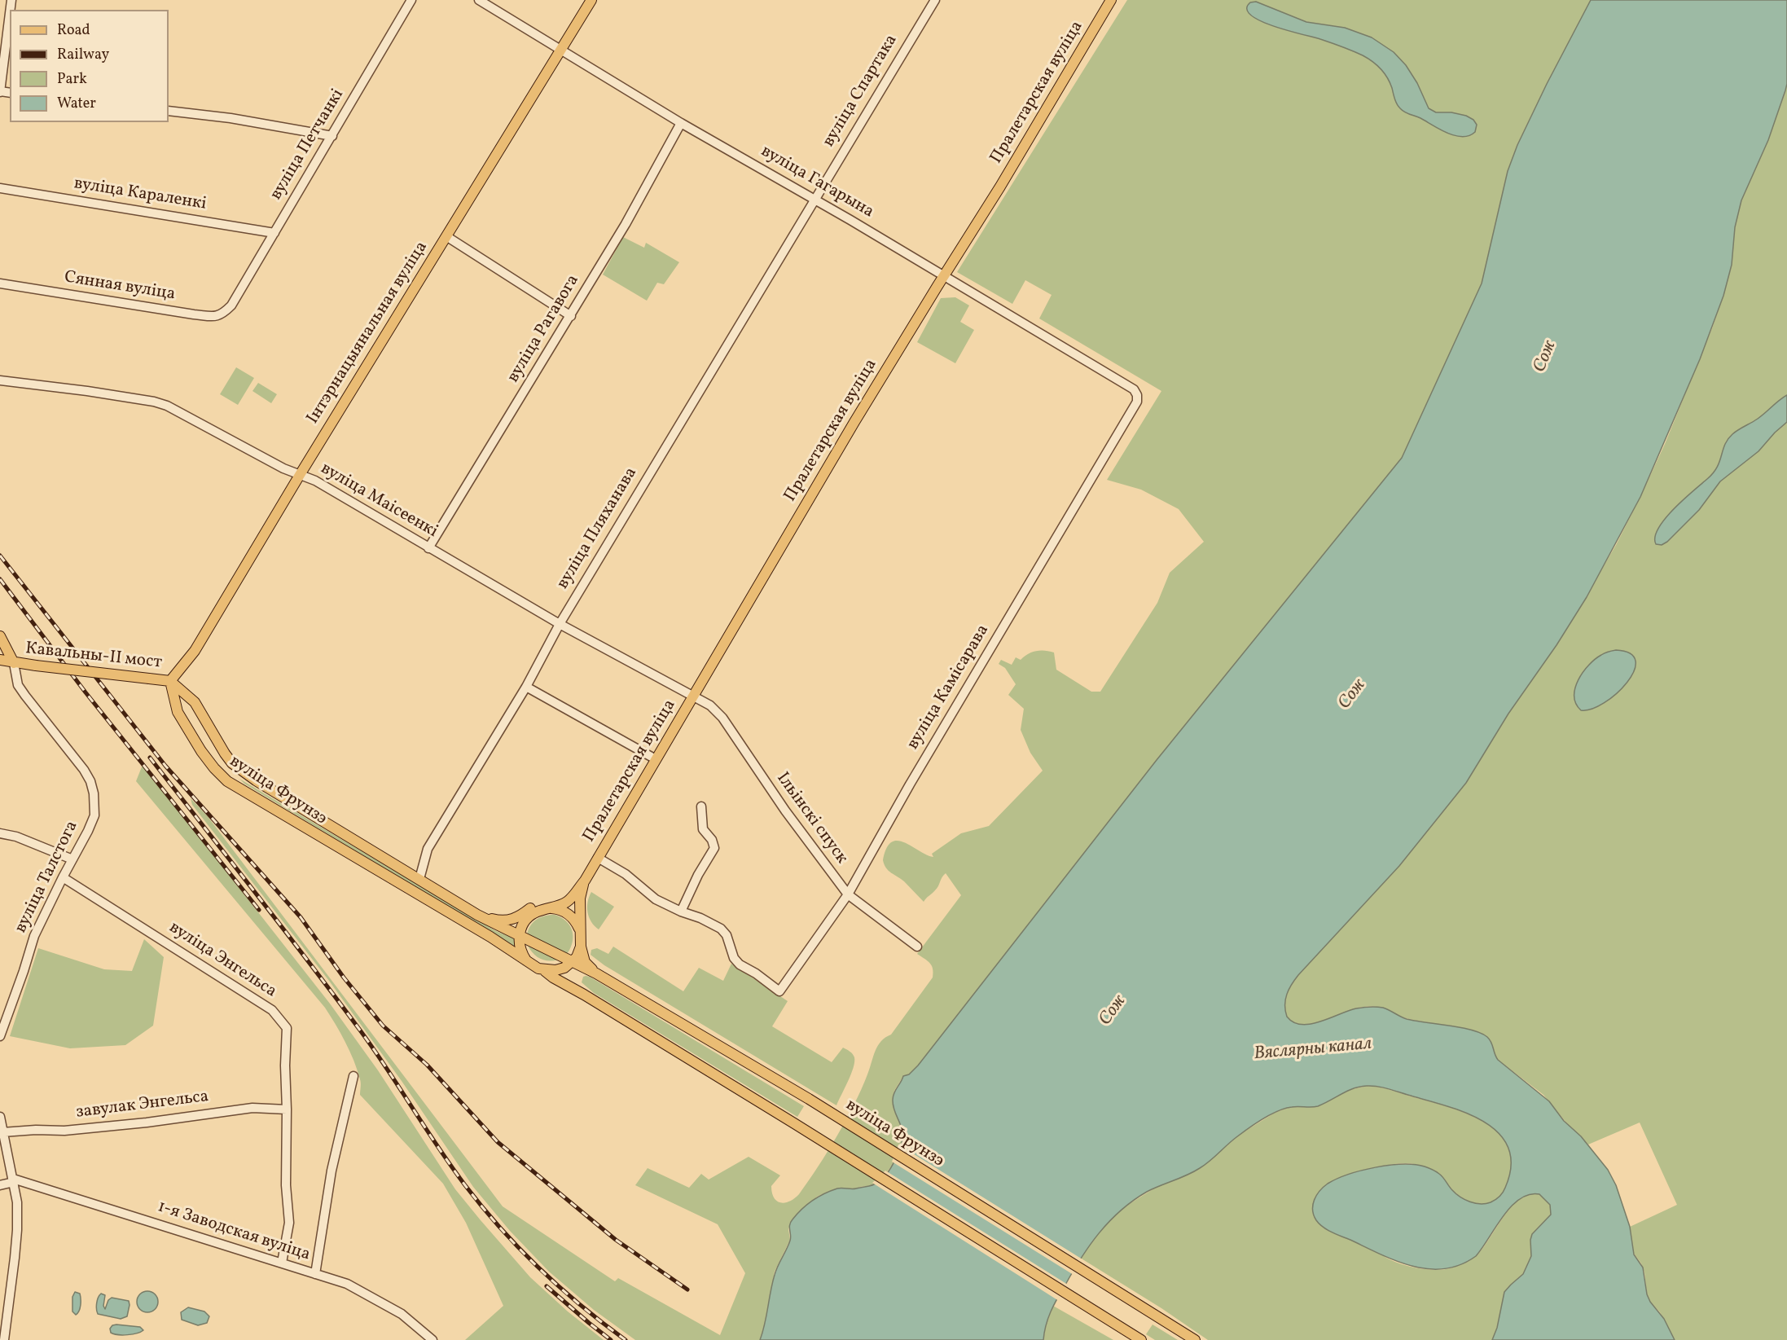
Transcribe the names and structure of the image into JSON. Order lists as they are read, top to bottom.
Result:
{
  "streets": {
    "main road": [
      "Пралетарская вуліца",
      "Інтэрнацыянальная вуліца",
      "Кавальны-II мост",
      "вуліца Фрунзэ"
    ],
    "street": [
      "вуліца Спартака",
      "вуліца Петчанкі",
      "вуліца Гагарына",
      "вуліца Караленкі",
      "Сянная вуліца",
      "вуліца Рагавога",
      "вуліца Маісеенкі",
      "вуліца Пляханава",
      "вуліца Камісарава",
      "Ільінскі спуск",
      "вуліца Талстога",
      "вуліца Энгельса",
      "завулак Энгельса",
      "1-я Заводская вуліца"
    ]
  },
  "crossings": [
    ["вуліца Спартака", "вуліца Гагарына"],
    ["вуліца Спартака", "вуліца Пляханава"],
    ["Пралетарская вуліца", "вуліца Гагарына"],
    ["Пралетарская вуліца", "вуліца Маісеенкі"],
    ["Пралетарская вуліца", "вуліца Фрунзэ"],
    ["Пралетарская вуліца", "Ільінскі спуск"],
    ["вуліца Петчанкі", "вуліца Караленкі"],
    ["вуліца Петчанкі", "Сянная вуліца"],
    ["вуліца Гагарына", "вуліца Рагавога"],
    ["вуліца Гагарына", "Інтэрнацыянальная вуліца"],
    ["вуліца Гагарына", "вуліца Пляханава"],
    ["вуліца Гагарына", "вуліца Камісарава"],
    ["вуліца Рагавога", "вуліца Маісеенкі"],
    ["Інтэрнацыянальная вуліца", "вуліца Маісеенкі"],
    ["Інтэрнацыянальная вуліца", "Кавальны-II мост"],
    ["Інтэрнацыянальная вуліца", "вуліца Фрунзэ"],
    ["вуліца Маісеенкі", "вуліца Пляханава"],
    ["вуліца Маісеенкі", "Ільінскі спуск"],
    ["вуліца Пляханава", "вуліца Фрунзэ"],
    ["Кавальны-II мост", "вуліца Фрунзэ"],
    ["Кавальны-II мост", "вуліца Талстога"],
    ["вуліца Камісарава", "Ільінскі спуск"],
    ["вуліца Талстога", "вуліца Энгельса"],
    ["вуліца Энгельса", "завулак Энгельса"],
    ["вуліца Энгельса", "1-я Заводская вуліца"]
  ],
  "water": ["Сож", "Вяслярны канал"],
  "legend": [
    "Road",
    "Railway",
    "Park",
    "Water"
  ]
}
